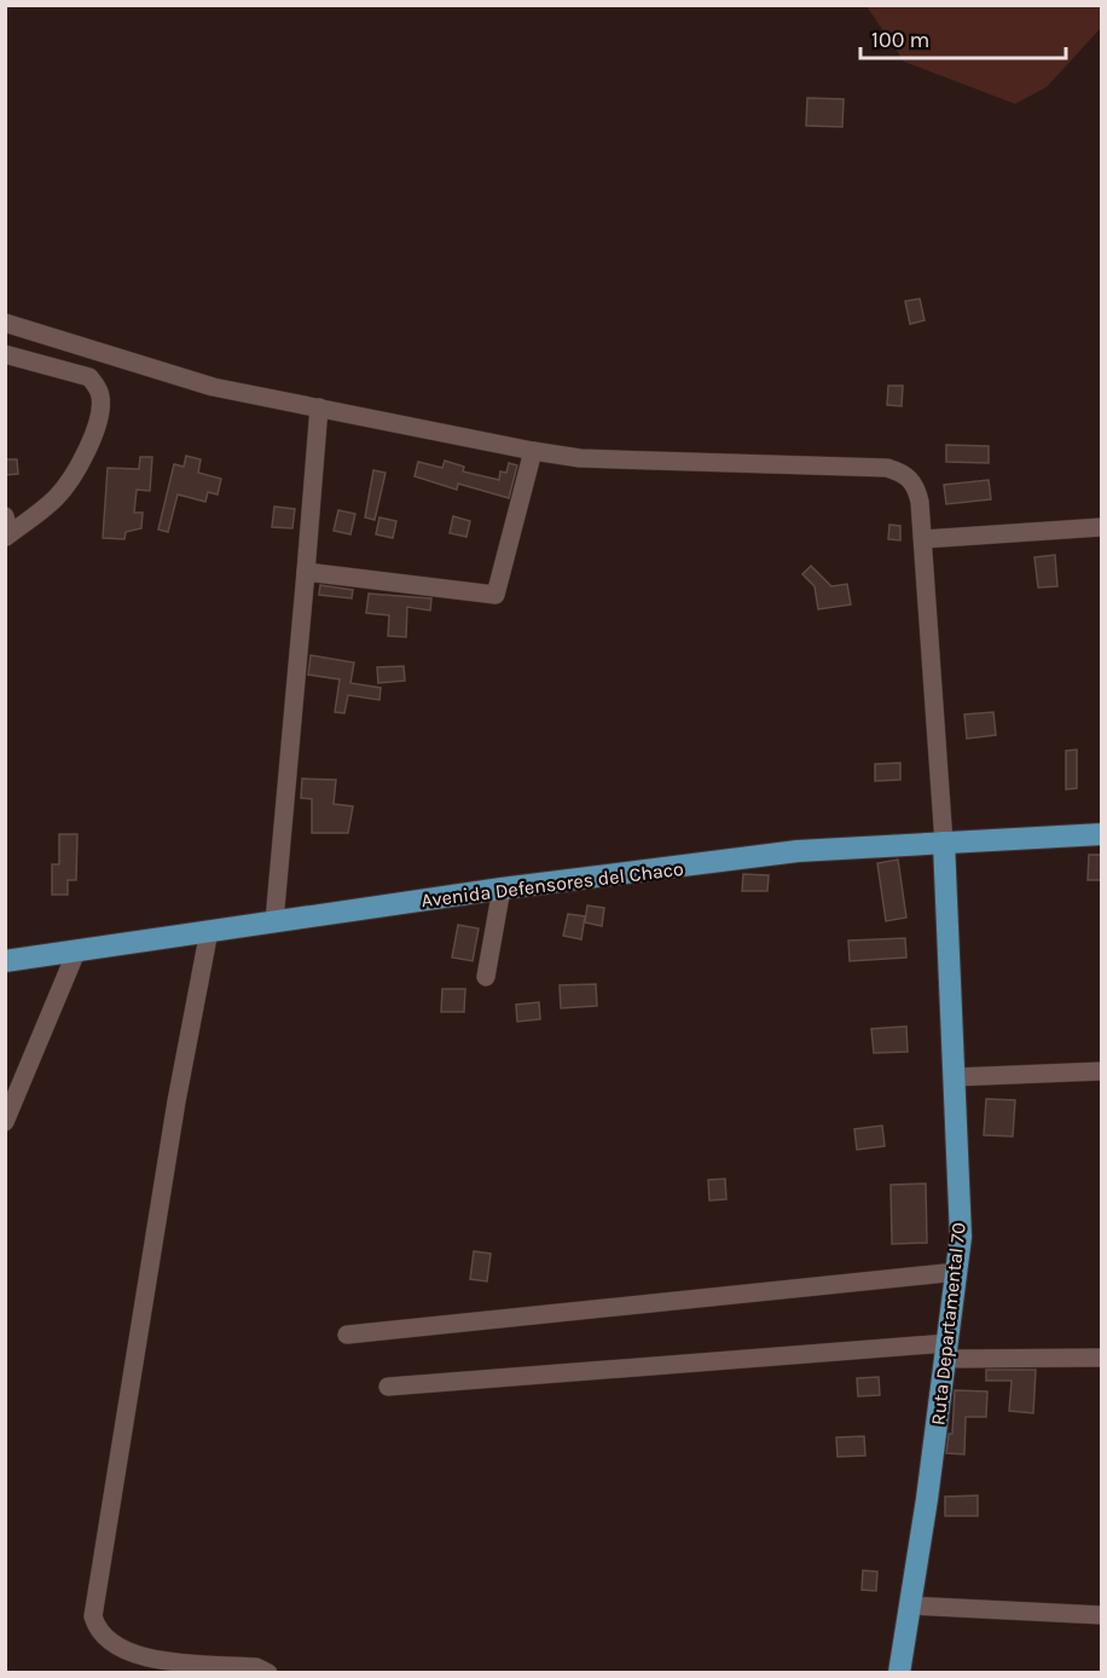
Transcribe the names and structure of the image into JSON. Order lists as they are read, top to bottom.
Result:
{
  "streets": {
    "main road": ["Avenida Defensores del Chaco", "Ruta Departamental 70"]
  },
  "crossings": [
    ["Avenida Defensores del Chaco", "Ruta Departamental 70"]
  ],
  "scale_bar": "100 m"
}
